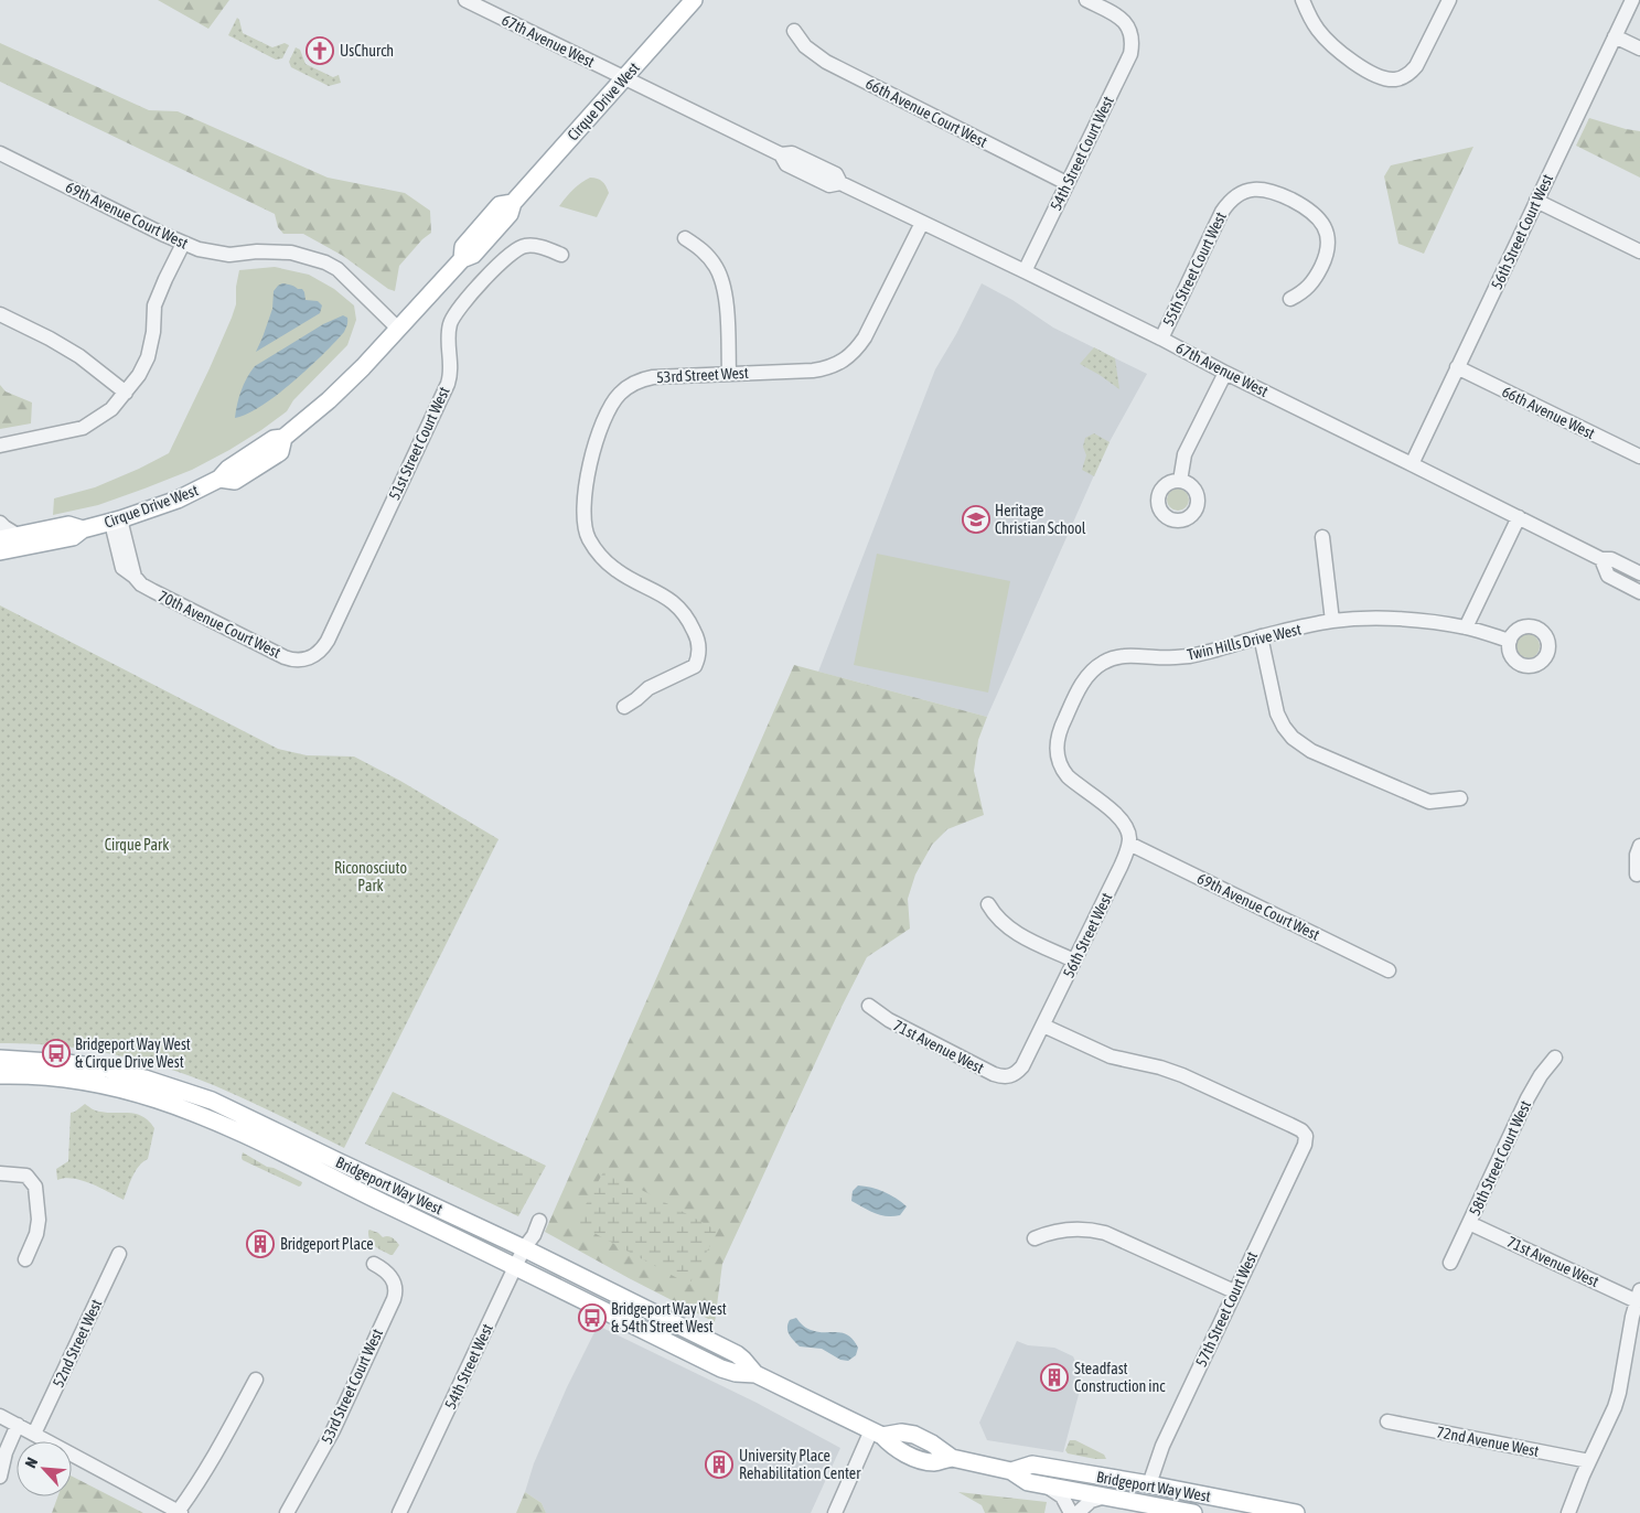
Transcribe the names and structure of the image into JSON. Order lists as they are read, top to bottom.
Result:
{
  "streets": {
    "main road": ["Cirque Drive West", "Bridgeport Way West"],
    "street": [
      "67th Avenue West",
      "66th Avenue Court West",
      "54th Street Court West",
      "69th Avenue Court West",
      "56th Street Court West",
      "55th Street Court West",
      "53rd Street West",
      "66th Avenue West",
      "51st Street Court West",
      "70th Avenue Court West",
      "Twin Hills Drive West",
      "56th Street West",
      "71st Avenue West",
      "58th Street Court West",
      "57th Street Court West",
      "52nd Street West",
      "54th Street West",
      "53rd Street Court West",
      "72nd Avenue West"
    ]
  },
  "crossings": [
    ["67th Avenue West", "Cirque Drive West"],
    ["67th Avenue West", "54th Street Court West"],
    ["67th Avenue West", "56th Street Court West"],
    ["67th Avenue West", "55th Street Court West"],
    ["67th Avenue West", "53rd Street West"],
    ["Cirque Drive West", "69th Avenue Court West"],
    ["Cirque Drive West", "70th Avenue Court West"],
    ["66th Avenue Court West", "54th Street Court West"],
    ["69th Avenue Court West", "Twin Hills Drive West"],
    ["69th Avenue Court West", "56th Street West"],
    ["56th Street Court West", "66th Avenue West"],
    ["51st Street Court West", "70th Avenue Court West"],
    ["Twin Hills Drive West", "56th Street West"],
    ["56th Street West", "71st Avenue West"],
    ["56th Street West", "57th Street Court West"],
    ["71st Avenue West", "58th Street Court West"],
    ["Bridgeport Way West", "57th Street Court West"],
    ["Bridgeport Way West", "54th Street West"]
  ],
  "parks": ["Cirque Park", "Riconosciuto Park"],
  "places": {
    "church": ["UsChurch"],
    "school or university": ["Heritage Christian School"],
    "bus stop": ["Bridgeport Way West & Cirque Drive West", "Bridgeport Way West & 54th Street West"],
    "building": ["Bridgeport Place", "Steadfast Construction inc", "University Place Rehabilitation Center"]
  },
  "north": "top left"
}
